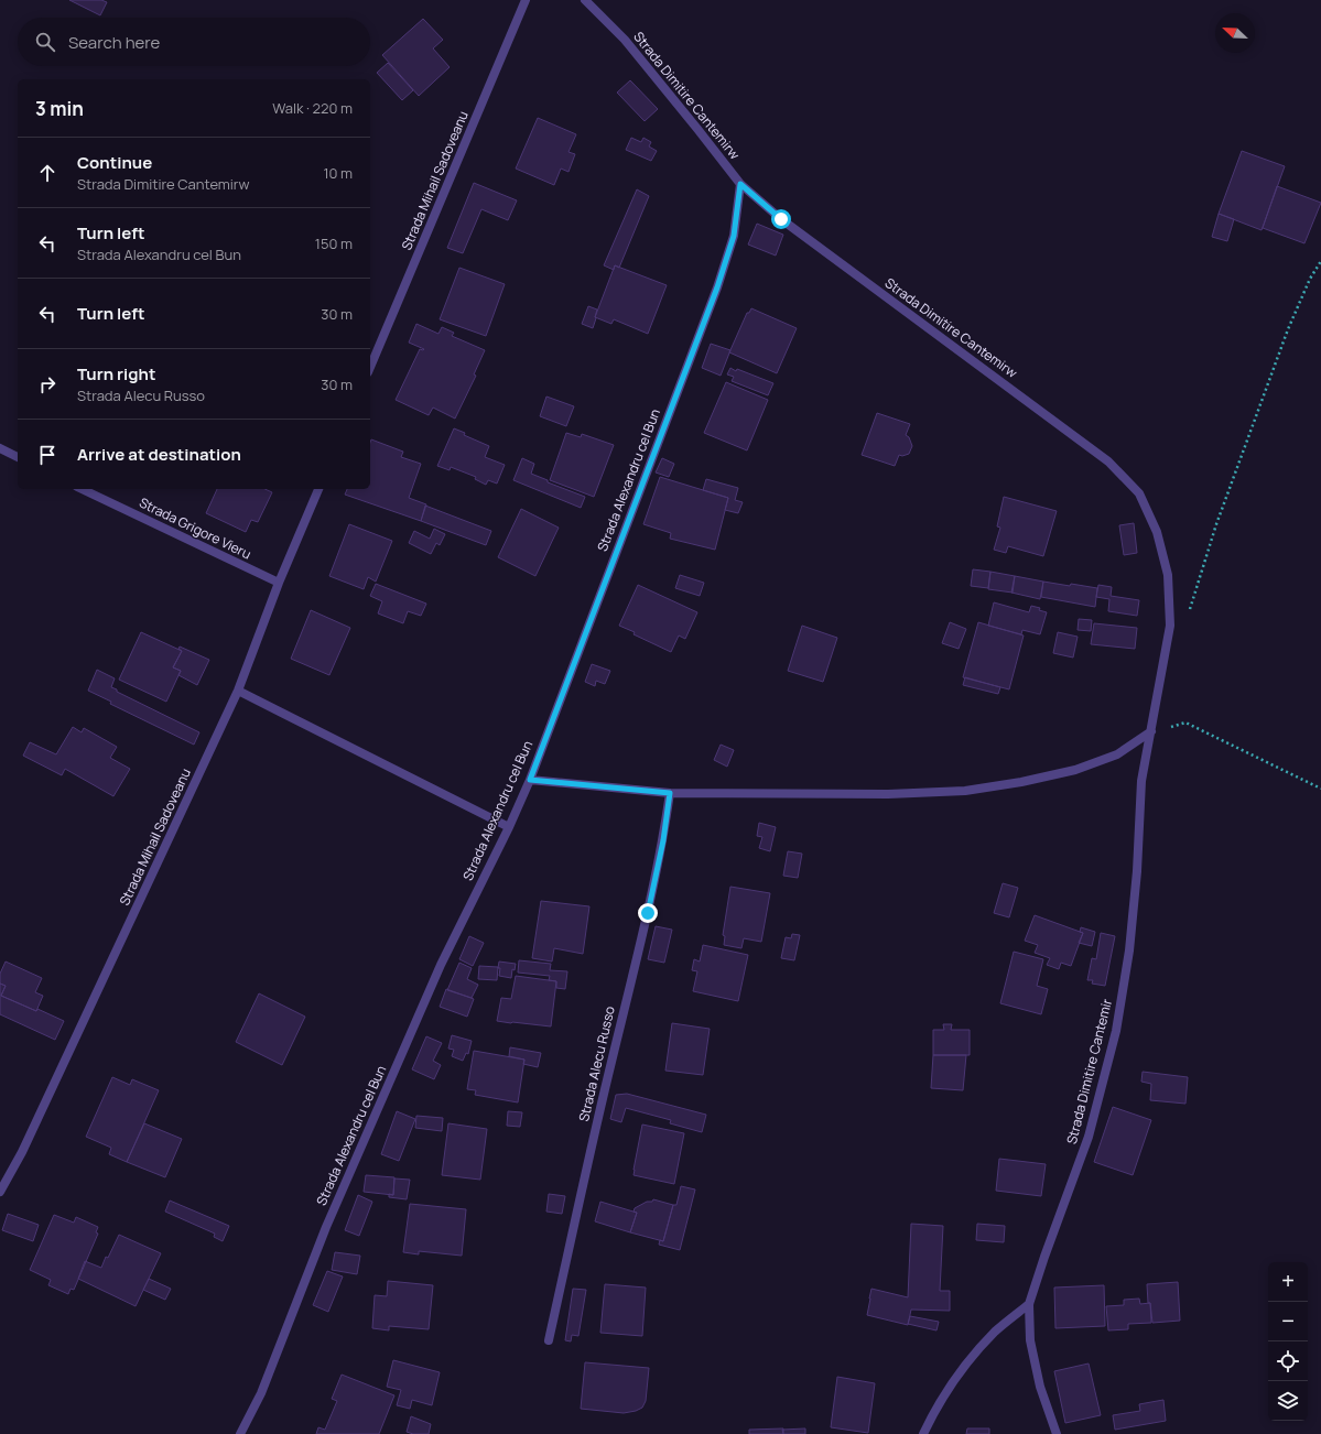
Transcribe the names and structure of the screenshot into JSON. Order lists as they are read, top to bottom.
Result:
{
  "streets": {
    "street": [
      "Strada Dimitire Cantemirw",
      "Strada Mihail Sadoveanu",
      "Strada Alexandru cel Bun",
      "Strada Grigore Vieru",
      "Strada Alecu Russo",
      "Strada Dimitire Cantemir"
    ]
  },
  "crossings": [
    ["Strada Dimitire Cantemirw", "Strada Alexandru cel Bun"],
    ["Strada Dimitire Cantemirw", "Strada Dimitire Cantemir"],
    ["Strada Mihail Sadoveanu", "Strada Grigore Vieru"]
  ],
  "north": "top left",
  "page": {
    "search": "Search here",
    "heading": ["3 min", "Walk · 220 m"],
    "list": [
      ["Continue", "Strada Dimitire Cantemirw", "10 m"],
      ["Turn left", "Strada Alexandru cel Bun", "150 m"],
      ["Turn left", "30 m"],
      ["Turn right", "Strada Alecu Russo", "30 m"],
      "Arrive at destination"
    ],
    "map_buttons": ["+", "−"]
  }
}
